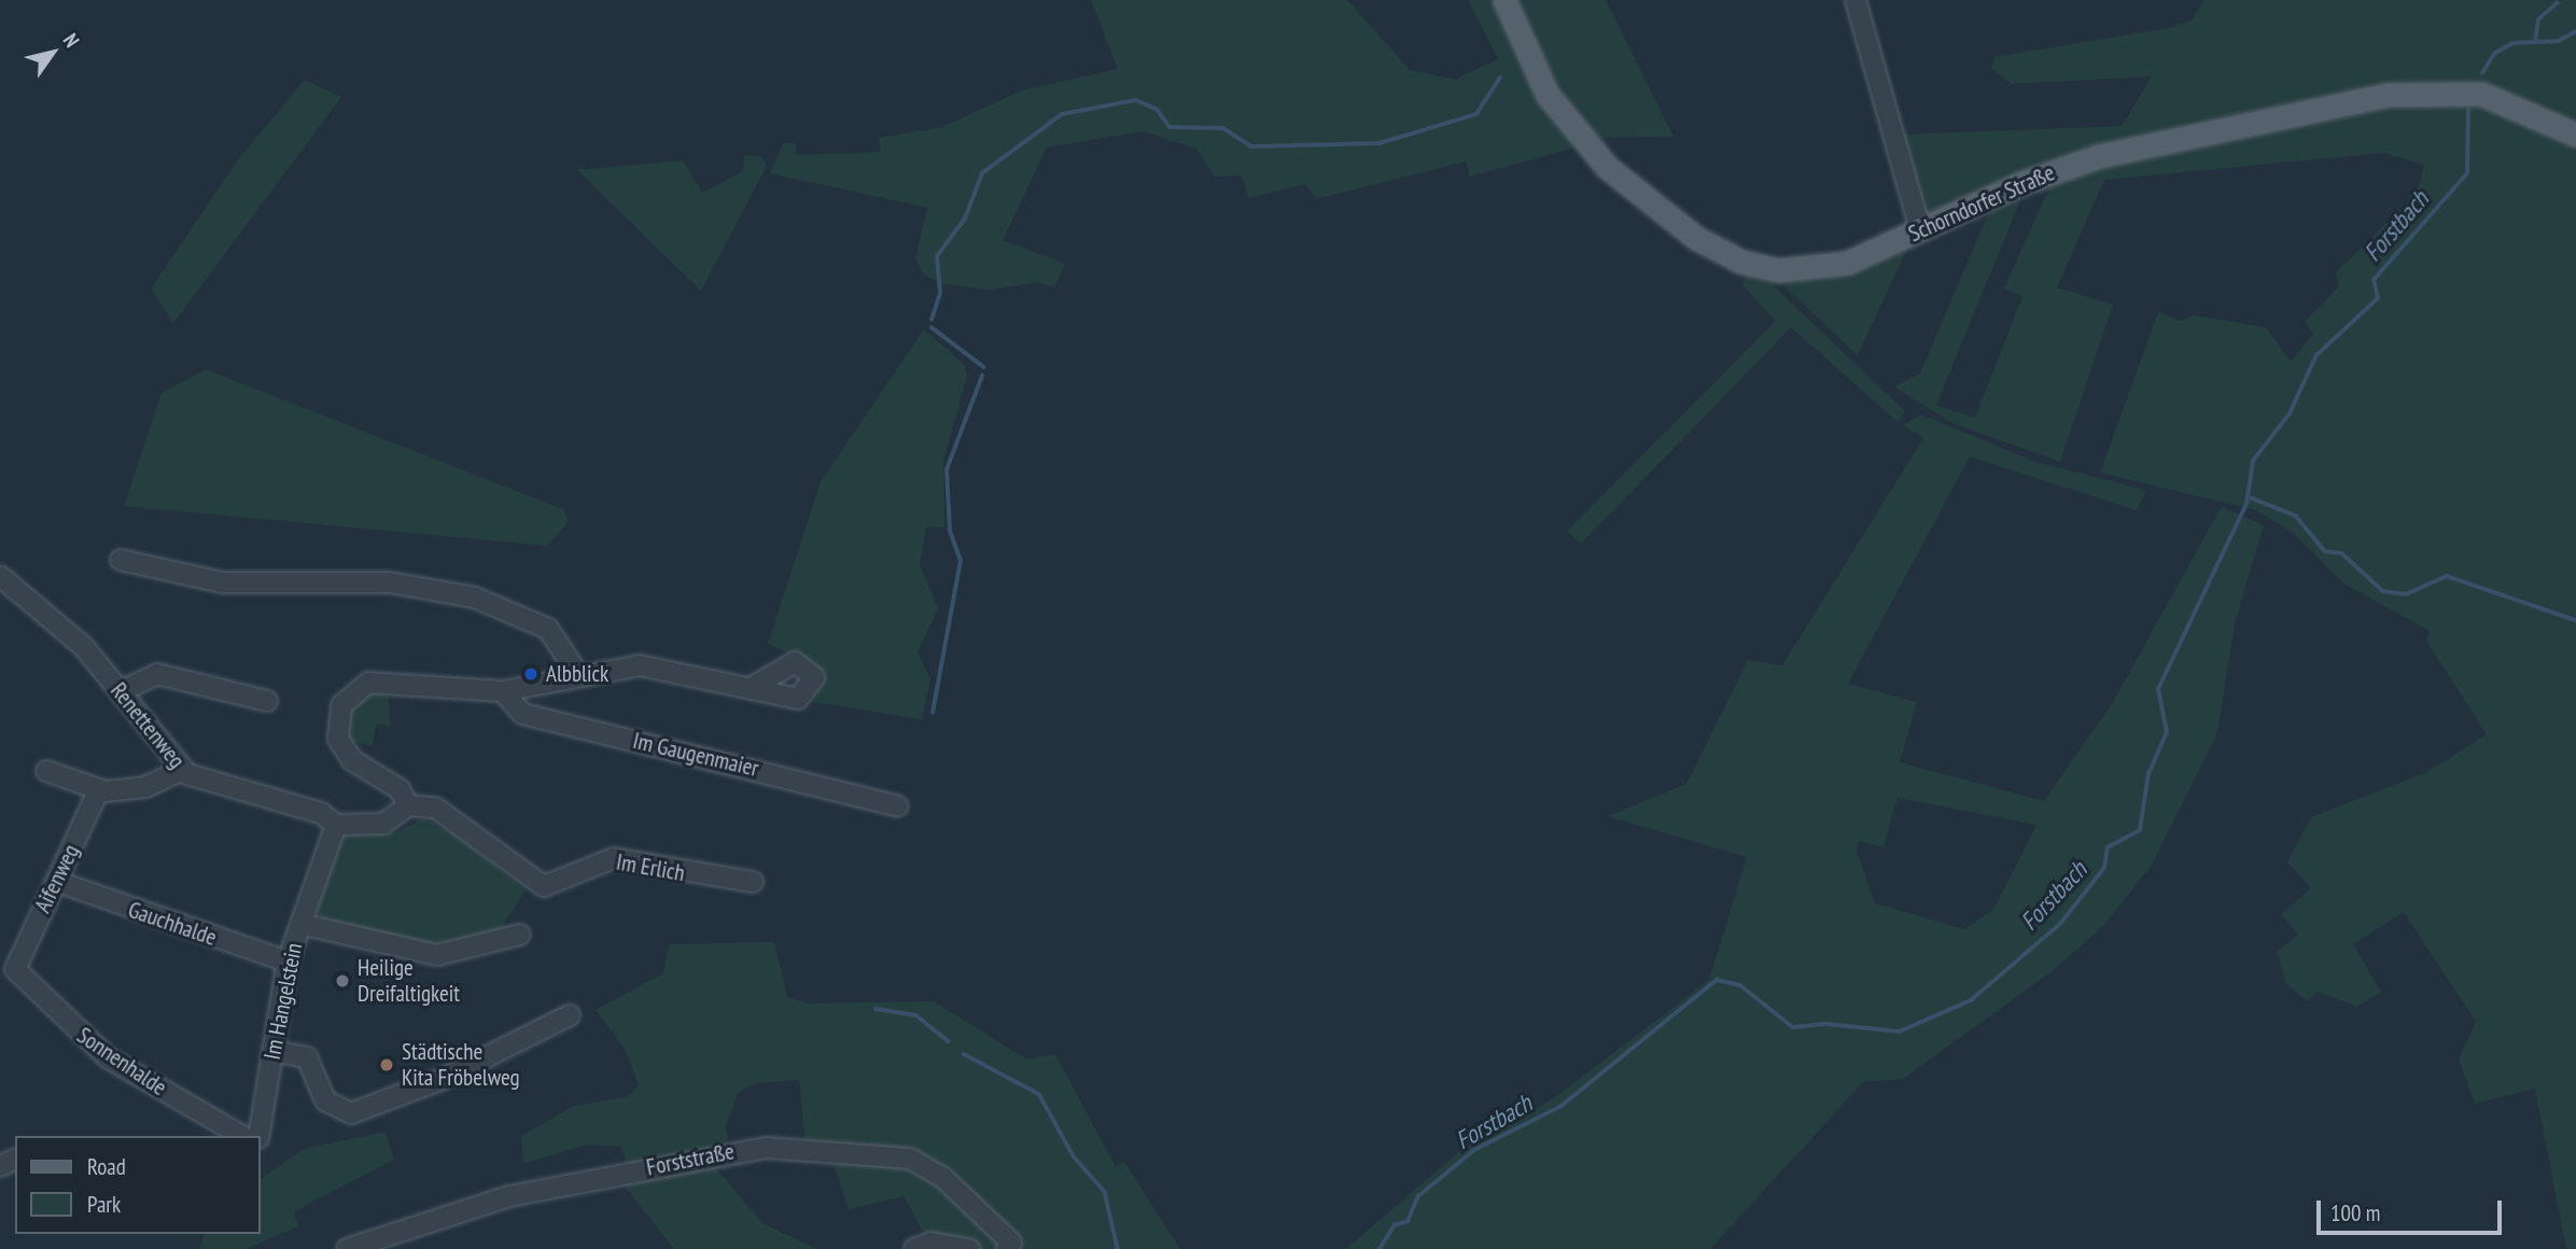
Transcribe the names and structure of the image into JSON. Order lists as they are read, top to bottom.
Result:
{
  "streets": {
    "main road": ["Schorndorfer Straße"],
    "street": [
      "Renettenweg",
      "Im Gaugenmaier",
      "Im Erlich",
      "Aifenweg",
      "Gauchhalde",
      "Im Hangelstein",
      "Sonnenhalde",
      "Forststraße"
    ]
  },
  "crossings": [
    ["Renettenweg", "Im Erlich"],
    ["Renettenweg", "Im Hangelstein"],
    ["Aifenweg", "Gauchhalde"],
    ["Aifenweg", "Sonnenhalde"],
    ["Gauchhalde", "Im Hangelstein"]
  ],
  "water": ["Forstbach"],
  "places": ["Albblick", "Heilige Dreifaltigkeit", "Städtische Kita Fröbelweg"],
  "legend": ["Road", "Park"],
  "scale_bar": "100 m",
  "north": "top right"
}
